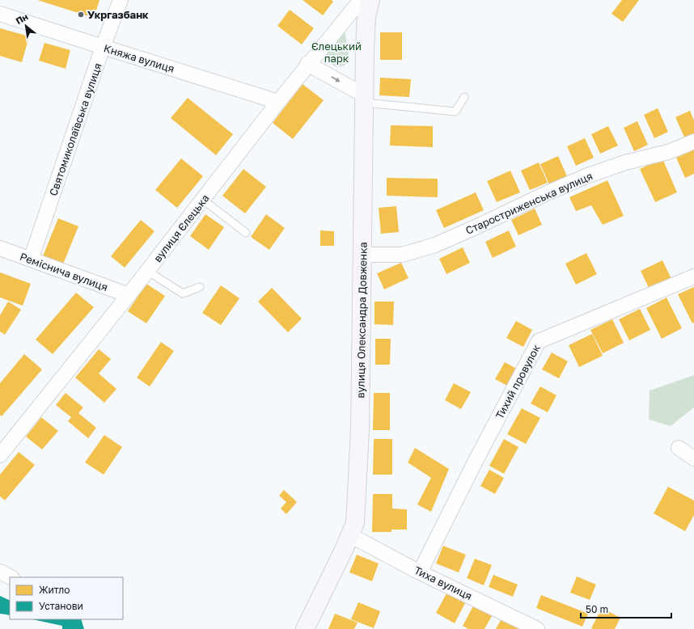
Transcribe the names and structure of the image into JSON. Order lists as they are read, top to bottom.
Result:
{
  "streets": {
    "main road": ["вулиця Олександра Довженка"],
    "street": [
      "Княжа вулиця",
      "Святомиколаївська вулиця",
      "Старостриженська вулиця",
      "вулиця Єлецька",
      "Реміснича вулиця",
      "Тихий провулок",
      "Тиха вулиця"
    ]
  },
  "crossings": [
    ["Княжа вулиця", "Святомиколаївська вулиця"],
    ["Княжа вулиця", "вулиця Єлецька"],
    ["Святомиколаївська вулиця", "Реміснича вулиця"],
    ["Старостриженська вулиця", "вулиця Олександра Довженка"],
    ["вулиця Єлецька", "Реміснича вулиця"],
    ["вулиця Олександра Довженка", "Тиха вулиця"],
    ["Тихий провулок", "Тиха вулиця"]
  ],
  "parks": ["Єлецький парк"],
  "places": ["Укргазбанк"],
  "legend": ["Житло", "Установи"],
  "scale_bar": "50 m",
  "north": "top left"
}
